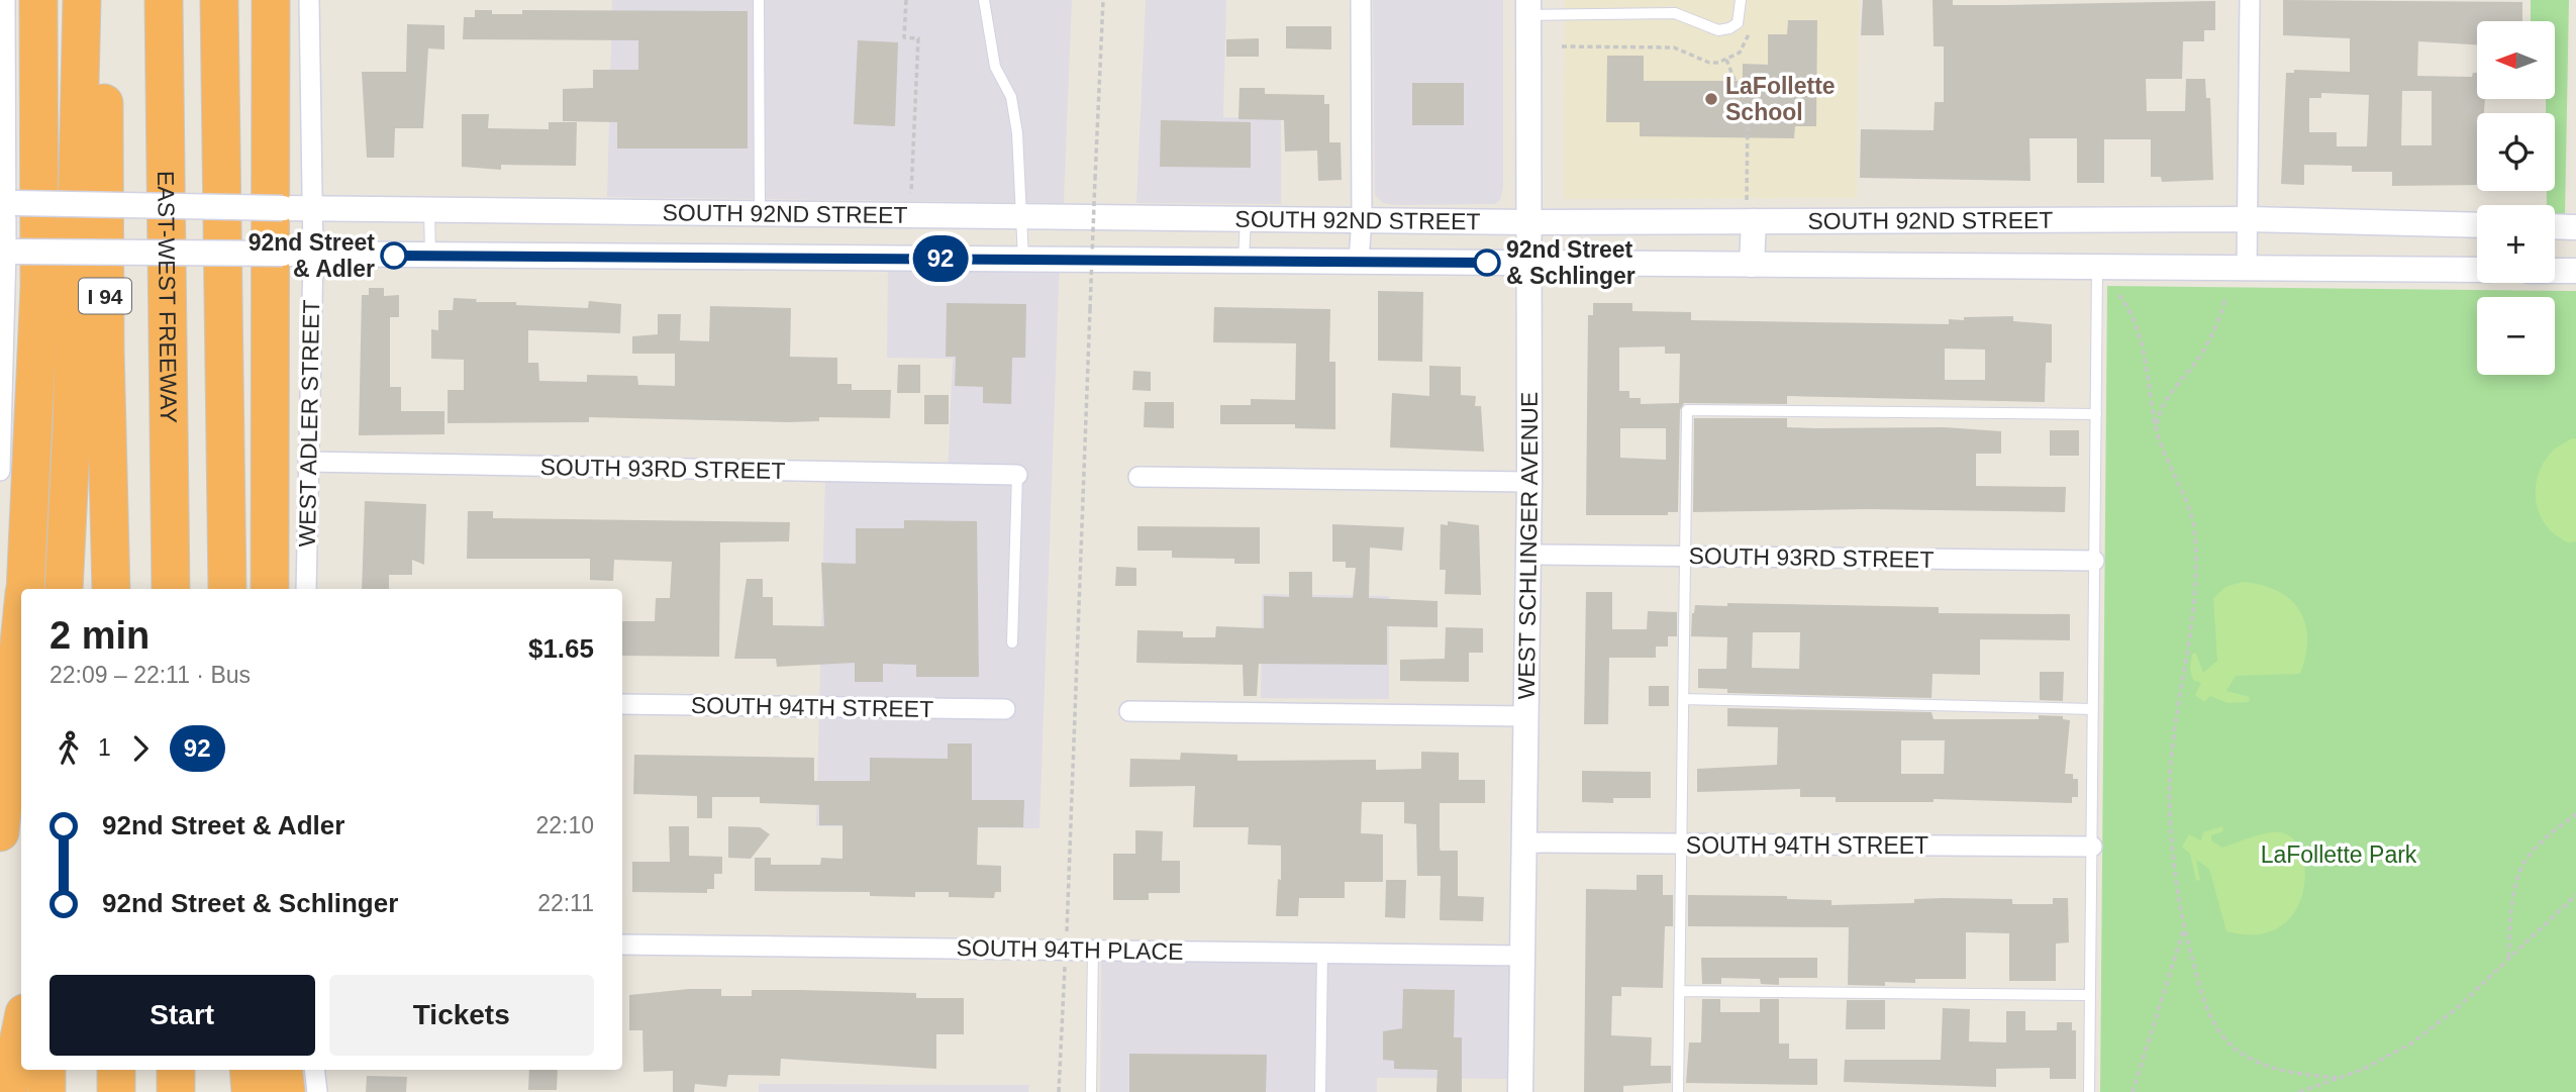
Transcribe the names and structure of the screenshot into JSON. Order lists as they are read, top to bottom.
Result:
{
  "streets": {
    "highway": ["I 94", "EAST-WEST FREEWAY"],
    "street": [
      "SOUTH 92ND STREET",
      "WEST ADLER STREET",
      "SOUTH 93RD STREET",
      "WEST SCHLINGER AVENUE",
      "SOUTH 94TH STREET",
      "SOUTH 94TH PLACE"
    ]
  },
  "crossings": [
    ["SOUTH 92ND STREET", "WEST ADLER STREET"],
    ["SOUTH 92ND STREET", "WEST SCHLINGER AVENUE"],
    ["WEST ADLER STREET", "SOUTH 93RD STREET"],
    ["SOUTH 93RD STREET", "WEST SCHLINGER AVENUE"],
    ["WEST SCHLINGER AVENUE", "SOUTH 94TH STREET"],
    ["WEST SCHLINGER AVENUE", "SOUTH 94TH PLACE"]
  ],
  "parks": ["LaFollette Park"],
  "places": ["LaFollette School", "92nd Street & Adler", "92nd Street & Schlinger"],
  "lines": ["bus line 92"],
  "north": "left",
  "page": {
    "on_map": "92",
    "map_buttons": ["+", "−"],
    "heading": ["2 min", "22:09 – 22:11 · Bus", "$1.65"],
    "legs": ["1", "92"],
    "list": [
      {
        "name": "92nd Street & Adler",
        "value": "22:10"
      },
      {
        "name": "92nd Street & Schlinger",
        "value": "22:11"
      }
    ],
    "buttons": ["Start", "Tickets"]
  }
}
